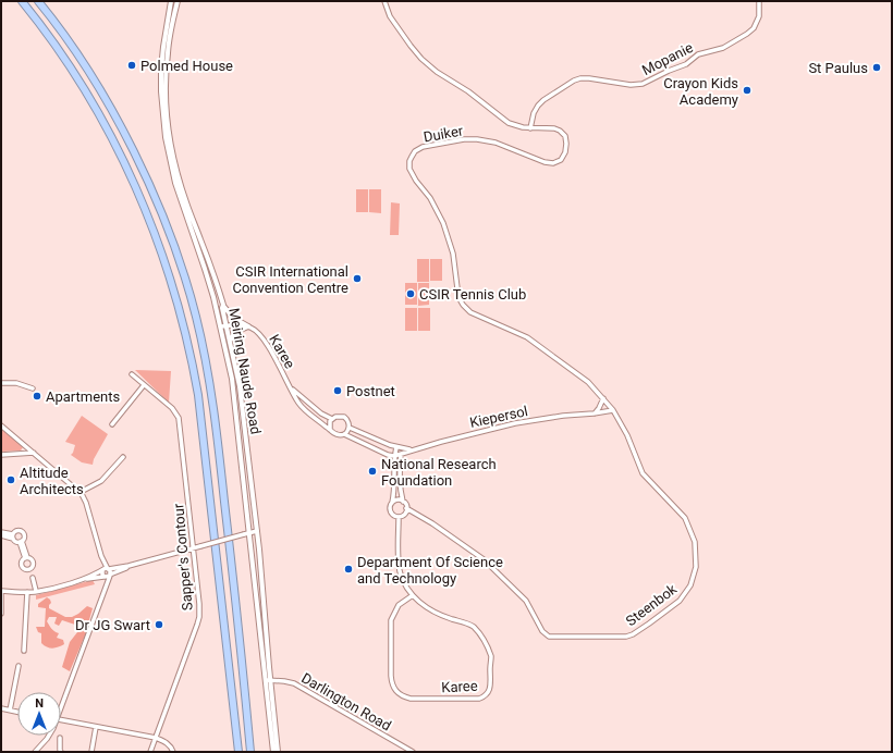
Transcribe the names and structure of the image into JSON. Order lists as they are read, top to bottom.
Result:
{
  "streets": {
    "street": [
      "Mopanie",
      "Duiker",
      "Karee",
      "Meiring Naude Road",
      "Kiepersol",
      "Sapper's Contour",
      "Steenbok",
      "Darlington Road"
    ]
  },
  "crossings": [
    ["Mopanie", "Duiker"],
    ["Duiker", "Kiepersol"],
    ["Duiker", "Steenbok"],
    ["Meiring Naude Road", "Darlington Road"],
    ["Kiepersol", "Steenbok"]
  ],
  "places": [
    "Polmed House",
    "St Paulus",
    "Crayon Kids Academy",
    "CSIR International Convention Centre",
    "CSIR Tennis Club",
    "Postnet",
    "Apartments",
    "National Research Foundation",
    "Altitude Architects",
    "Department Of Science and Technology",
    "Dr JG Swart"
  ],
  "north": "top"
}
